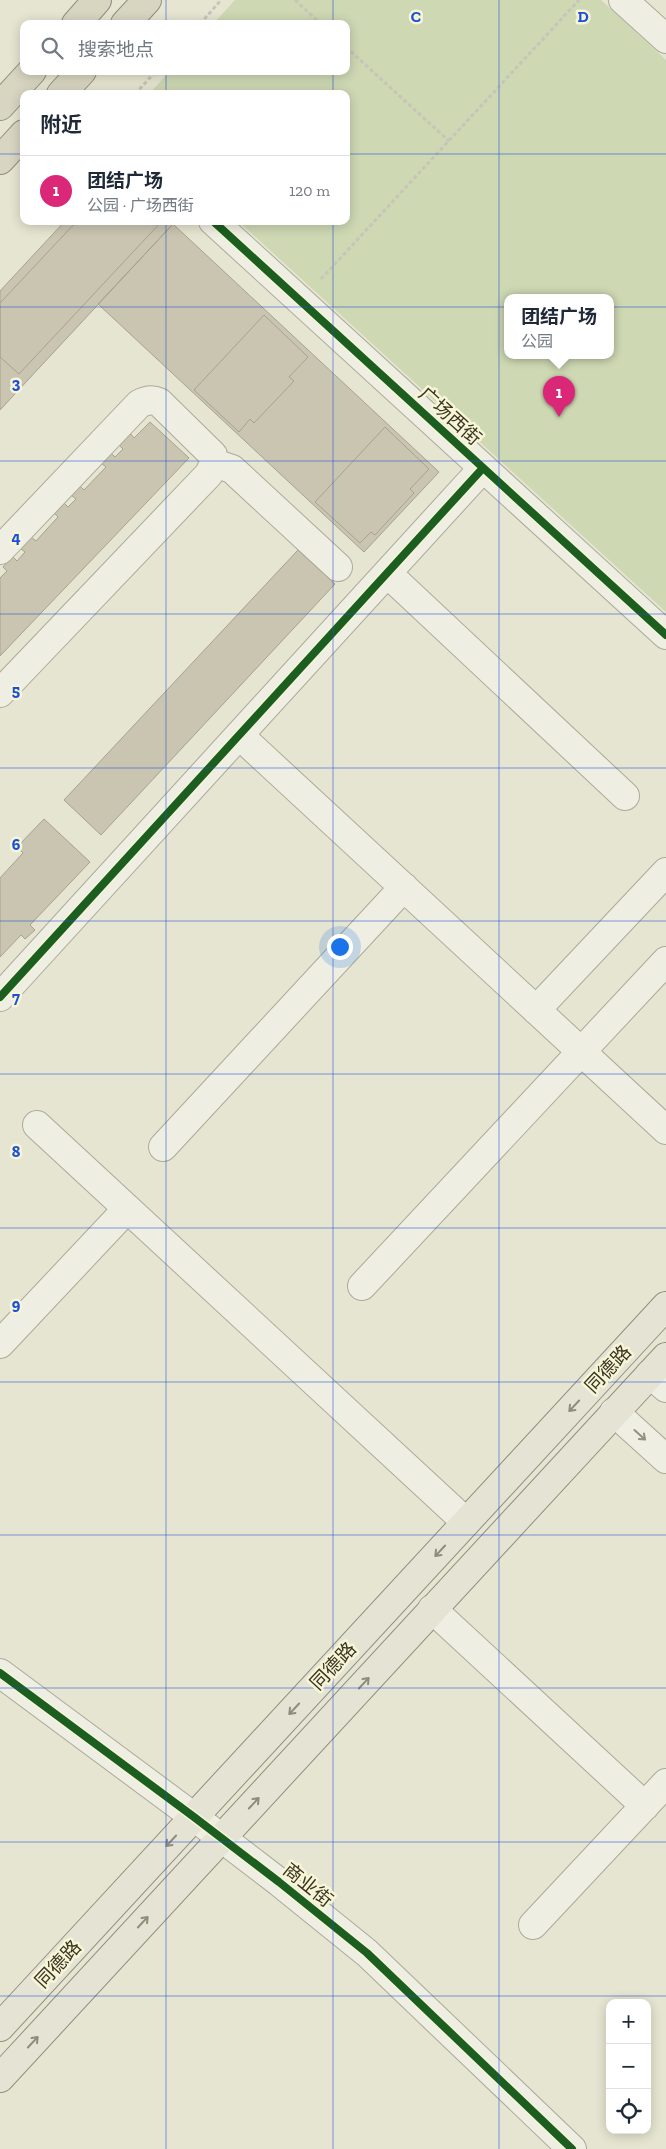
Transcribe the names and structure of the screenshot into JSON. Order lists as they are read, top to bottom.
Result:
{
  "streets": {
    "main road": ["同德路"],
    "street": ["广场西街", "商业街"]
  },
  "crossings": [
    ["同德路", "商业街"]
  ],
  "page": {
    "search": "搜索地点",
    "heading": "附近",
    "list": [
      {
        "mark": "1",
        "name": "团结广场",
        "note": "公园 · 广场西街",
        "value": "120 m"
      }
    ],
    "popup": ["团结广场", "公园"],
    "pins": "1",
    "map_buttons": ["+", "−"]
  },
  "grid": {
    "columns": ["C", "D"],
    "rows": [
      "3",
      "4",
      "5",
      "6",
      "7",
      "8",
      "9"
    ]
  }
}
